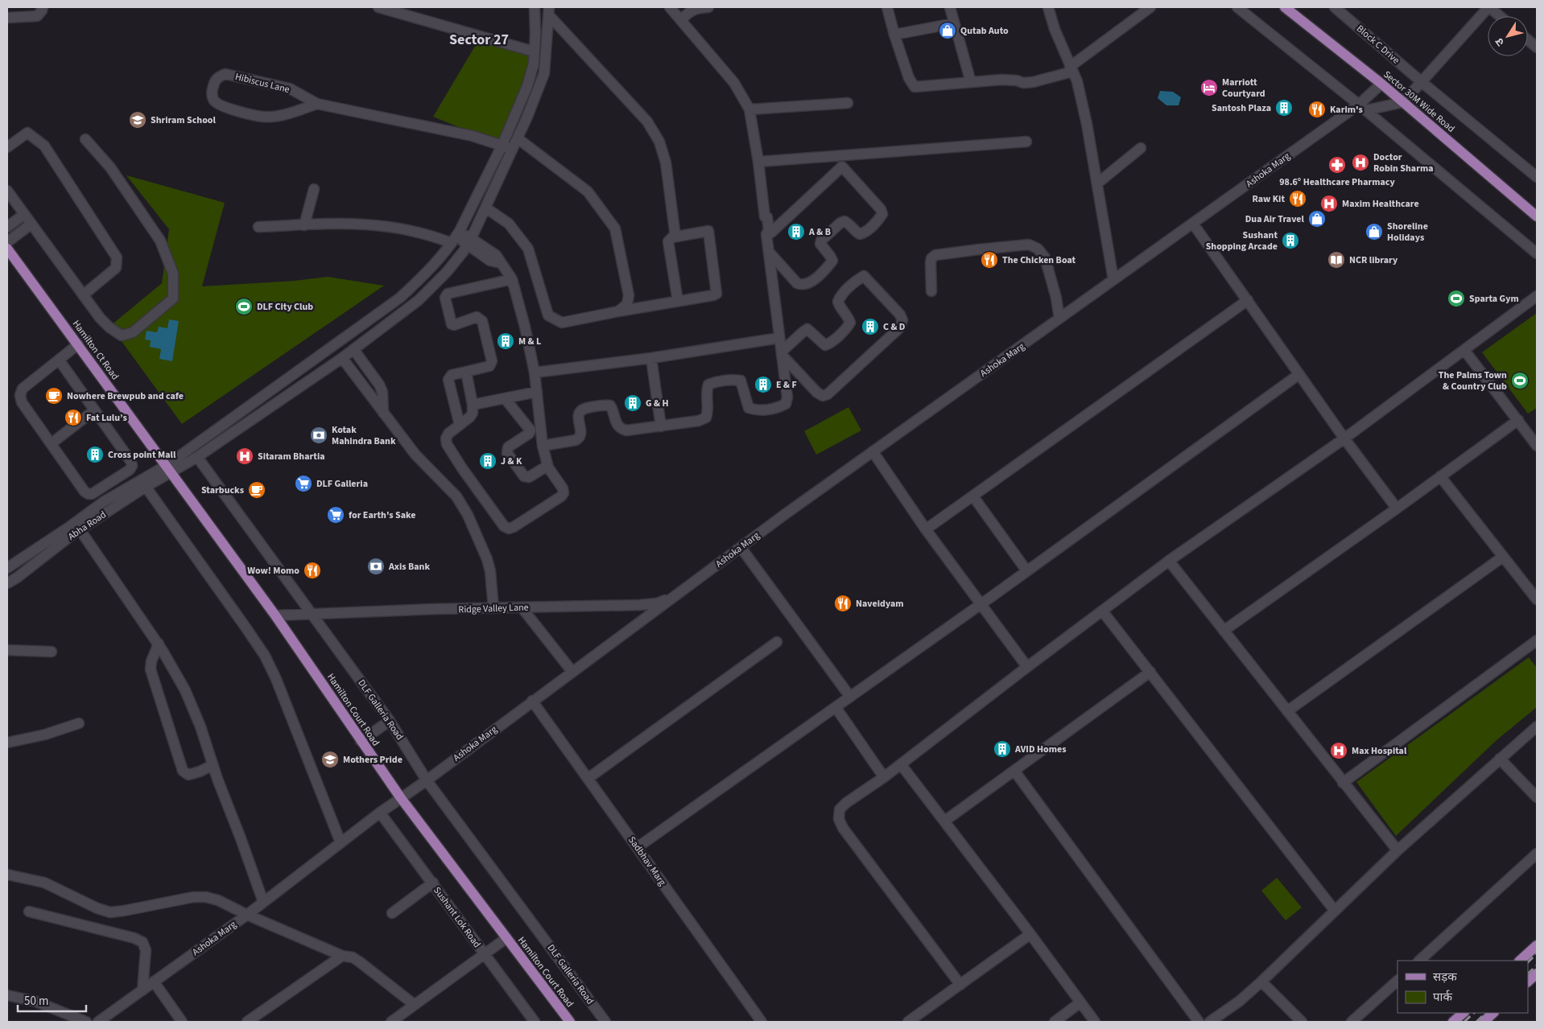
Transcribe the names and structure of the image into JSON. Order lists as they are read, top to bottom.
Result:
{
  "streets": {
    "main road": ["Sector 30M Wide Road", "Hamilton Ct Road", "Hamilton Court Road"],
    "street": [
      "Block C Drive",
      "Hibiscus Lane",
      "Ashoka Marg",
      "Abha Road",
      "Ridge Valley Lane",
      "DLF Galleria Road",
      "Sadbhav Marg",
      "Sushant Lok Road"
    ]
  },
  "crossings": [
    ["Sector 30M Wide Road", "Ashoka Marg"],
    ["Ashoka Marg", "Ridge Valley Lane"],
    ["Ashoka Marg", "Hamilton Court Road"],
    ["Ashoka Marg", "DLF Galleria Road"],
    ["Ashoka Marg", "Sadbhav Marg"],
    ["Ashoka Marg", "Sushant Lok Road"],
    ["Hamilton Ct Road", "Abha Road"],
    ["Hamilton Ct Road", "Hamilton Court Road"],
    ["Abha Road", "Hamilton Court Road"],
    ["Ridge Valley Lane", "Hamilton Court Road"],
    ["Ridge Valley Lane", "DLF Galleria Road"]
  ],
  "districts": ["Sector 27"],
  "places": {
    "shop": ["Qutab Auto", "Dua Air Travel", "Shoreline Holidays"],
    "hotel": ["Marriott Courtyard"],
    "building": [
      "Santosh Plaza",
      "A & B",
      "Sushant Shopping Arcade",
      "C & D",
      "M & L",
      "E & F",
      "G & H",
      "Cross point Mall",
      "J & K",
      "AVID Homes"
    ],
    "restaurant": [
      "Karim's",
      "Raw Kit",
      "The Chicken Boat",
      "Fat Lulu’s",
      "Wow! Momo",
      "Naveidyam"
    ],
    "school or university": ["Shriram School", "Mothers Pride"],
    "hospital": [
      "Doctor Robin Sharma",
      "Maxim Healthcare",
      "Sitaram Bhartia",
      "Max Hospital"
    ],
    "pharmacy": ["98.6° Healthcare Pharmacy"],
    "library": ["NCR library"],
    "sports": ["Sparta Gym", "DLF City Club", "The Palms Town & Country Club"],
    "cafe": ["Nowhere Brewpub and cafe", "Starbucks"],
    "bank": ["Kotak Mahindra Bank", "Axis Bank"],
    "supermarket": ["DLF Galleria", "for Earth's Sake"]
  },
  "legend": ["सड़क", "पार्क"],
  "scale_bar": "50 m",
  "north": "bottom left"
}
